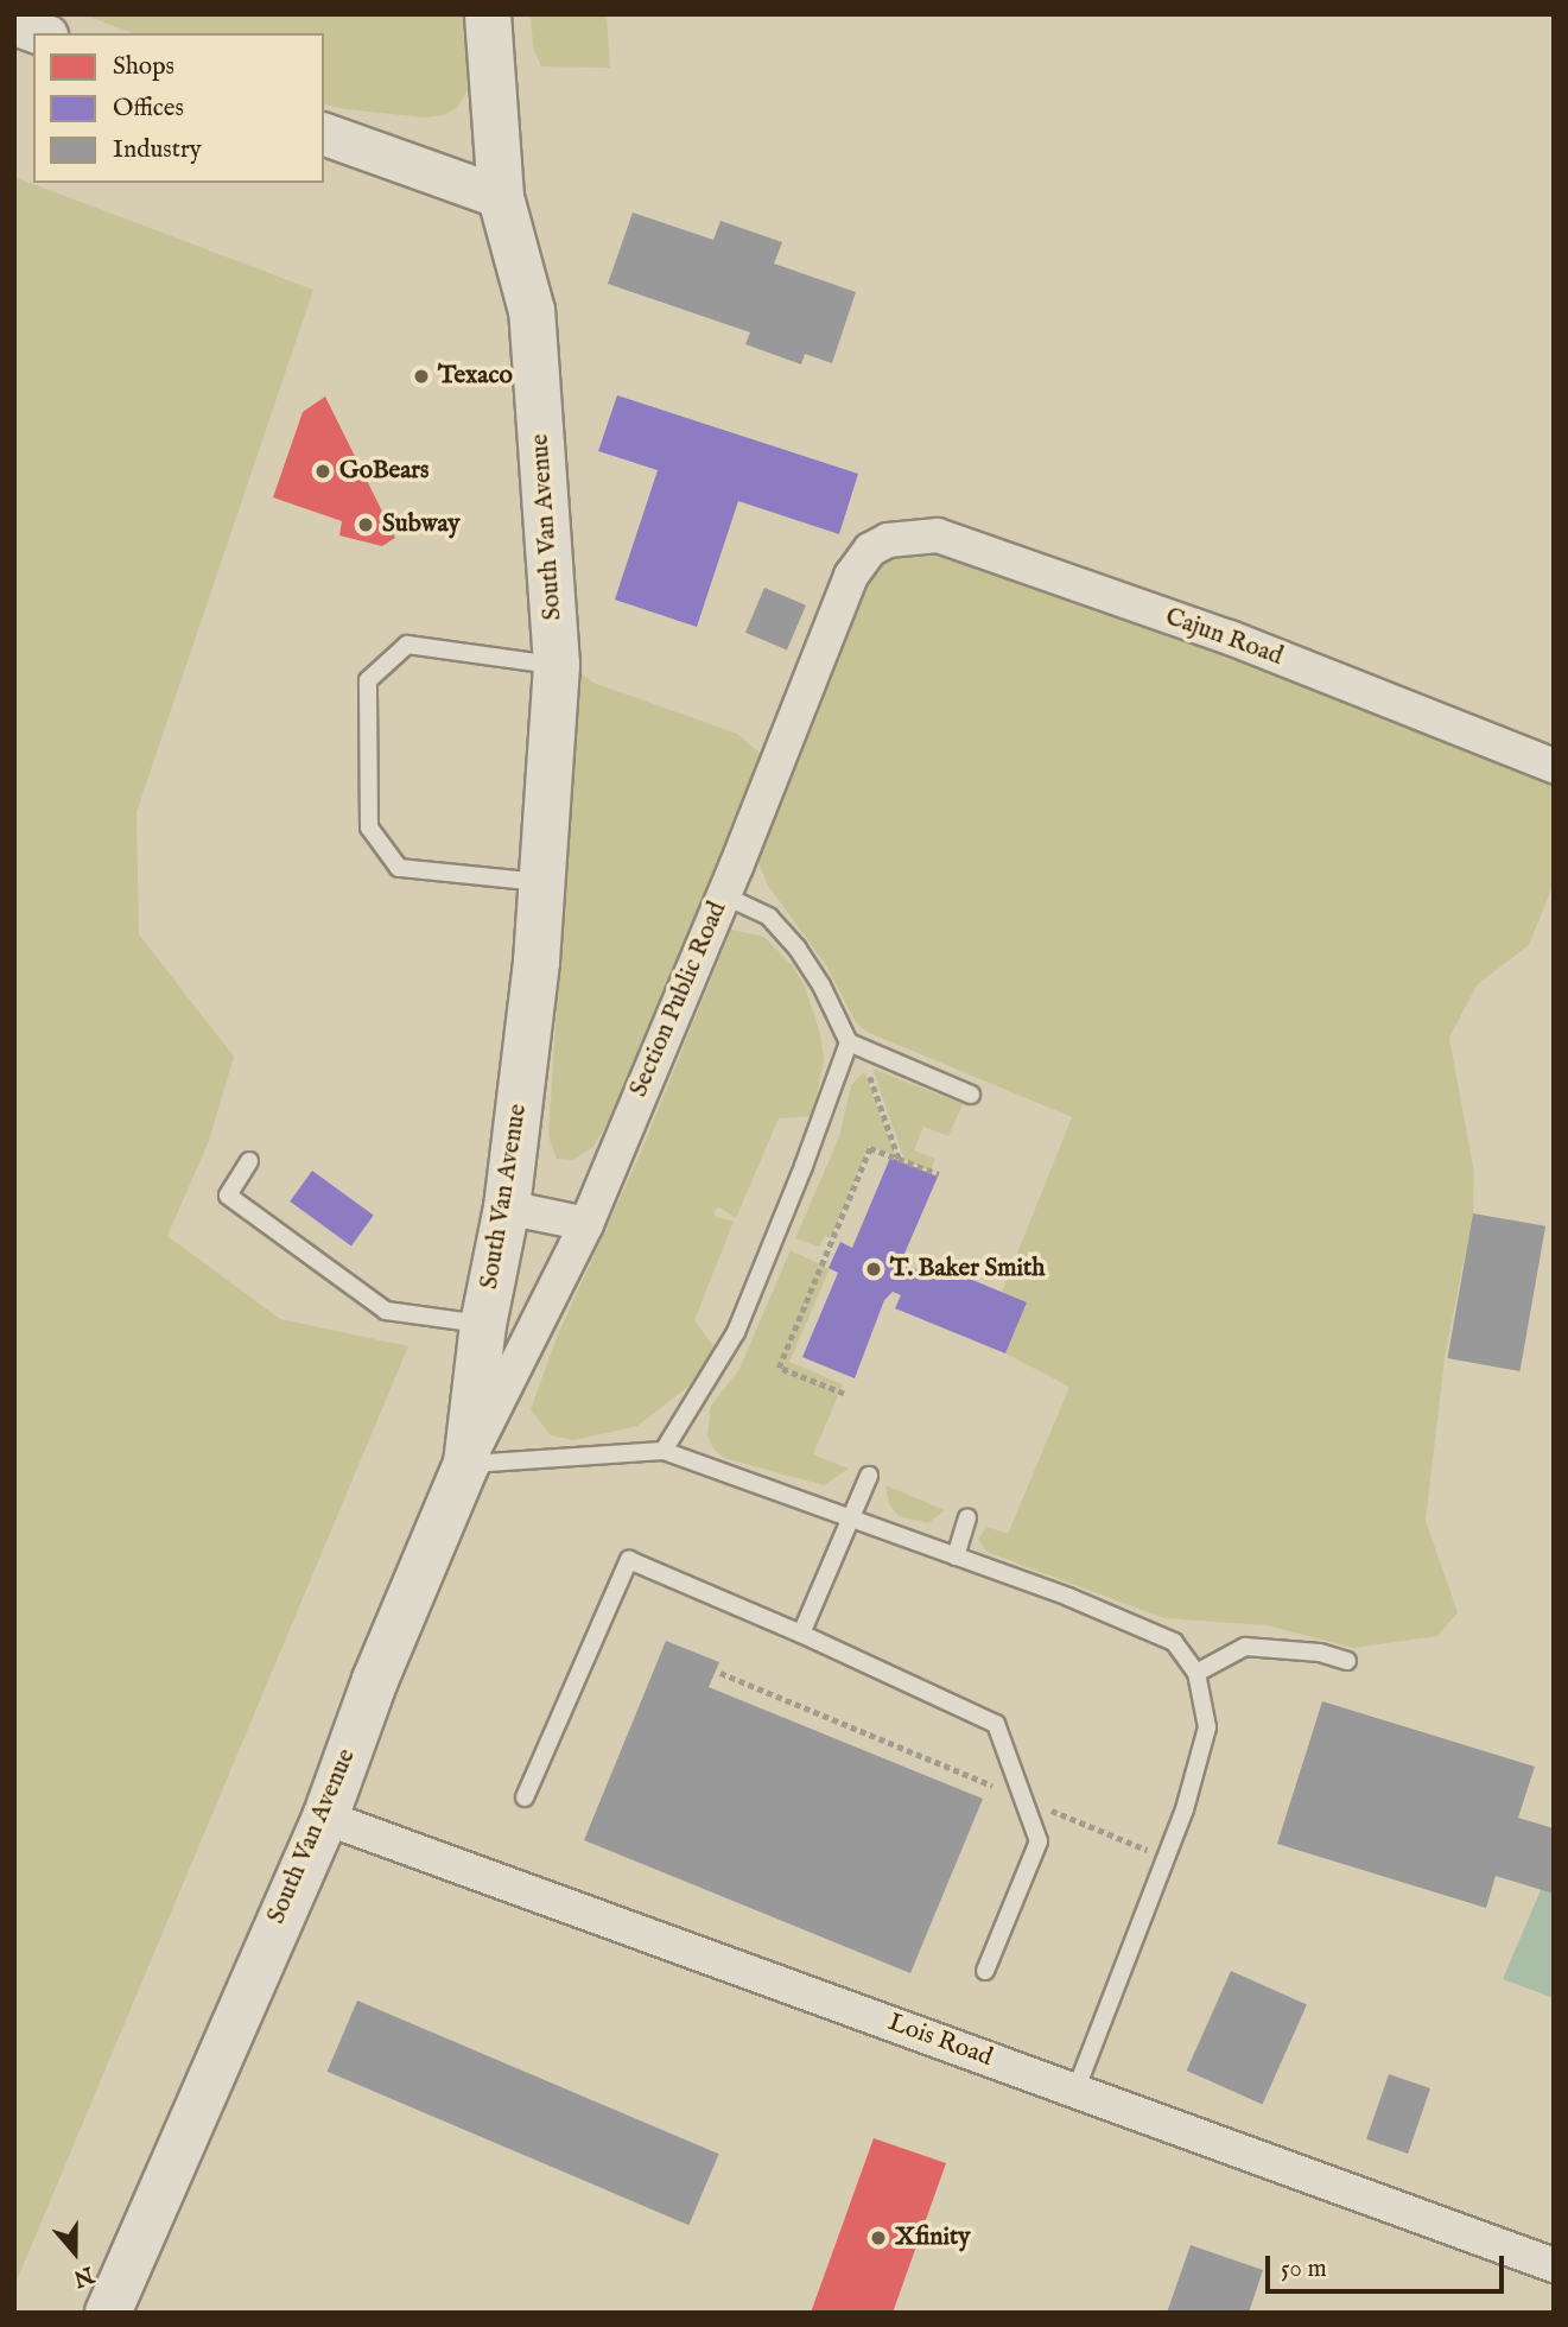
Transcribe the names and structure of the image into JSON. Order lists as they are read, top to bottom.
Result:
{
  "streets": {
    "main road": ["South Van Avenue"],
    "street": ["Cajun Road", "Section Public Road", "Lois Road"]
  },
  "crossings": [
    ["South Van Avenue", "Section Public Road"],
    ["South Van Avenue", "Lois Road"],
    ["Cajun Road", "Section Public Road"]
  ],
  "places": [
    "Texaco",
    "GoBears",
    "Subway",
    "T. Baker Smith",
    "Xfinity"
  ],
  "legend": ["Shops", "Offices", "Industry"],
  "scale_bar": "50 m",
  "north": "bottom"
}
